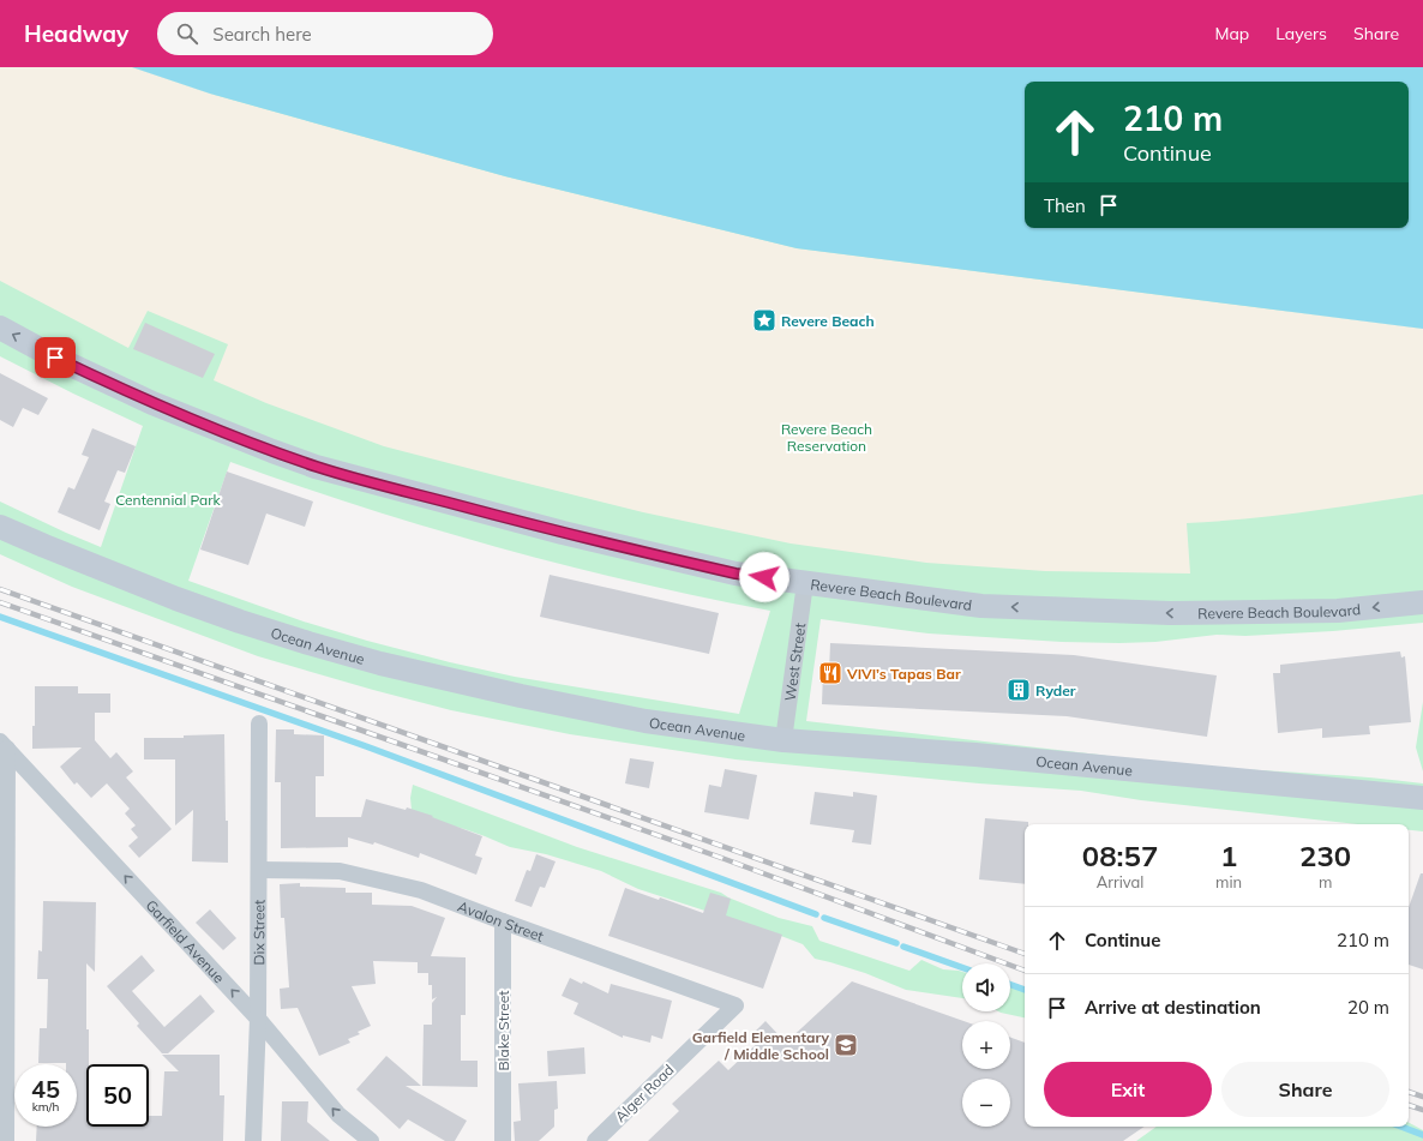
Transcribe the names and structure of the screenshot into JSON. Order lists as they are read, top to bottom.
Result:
{
  "streets": {
    "main road": ["Revere Beach Boulevard", "Ocean Avenue"],
    "street": [
      "West Street",
      "Avalon Street",
      "Dix Street",
      "Garfield Avenue",
      "Blake Street",
      "Alger Road"
    ]
  },
  "crossings": [
    ["Revere Beach Boulevard", "West Street"],
    ["Ocean Avenue", "West Street"],
    ["Avalon Street", "Dix Street"],
    ["Avalon Street", "Blake Street"],
    ["Avalon Street", "Alger Road"],
    ["Dix Street", "Garfield Avenue"]
  ],
  "one_way": ["Revere Beach Boulevard", "Garfield Avenue"],
  "parks": ["Revere Beach Reservation", "Centennial Park"],
  "places": {
    "place": ["Revere Beach"],
    "restaurant": ["VIVI’s Tapas Bar"],
    "building": ["Ryder"],
    "school or university": ["Garfield Elementary / Middle School"]
  },
  "page": {
    "header": "Headway",
    "search": "Search here",
    "nav": ["Map", "Layers", "Share"],
    "turn": ["210 m", "Continue"],
    "then": "Then",
    "eta": [
      "08:57",
      "Arrival",
      "1",
      "min",
      "230",
      "m"
    ],
    "list": [
      {
        "name": "Continue",
        "value": "210 m"
      },
      {
        "name": "Arrive at destination",
        "value": "20 m"
      }
    ],
    "map_buttons": ["+", "−"],
    "buttons": ["Exit", "Share"],
    "speed": "45 km/h",
    "limit": "50"
  }
}
